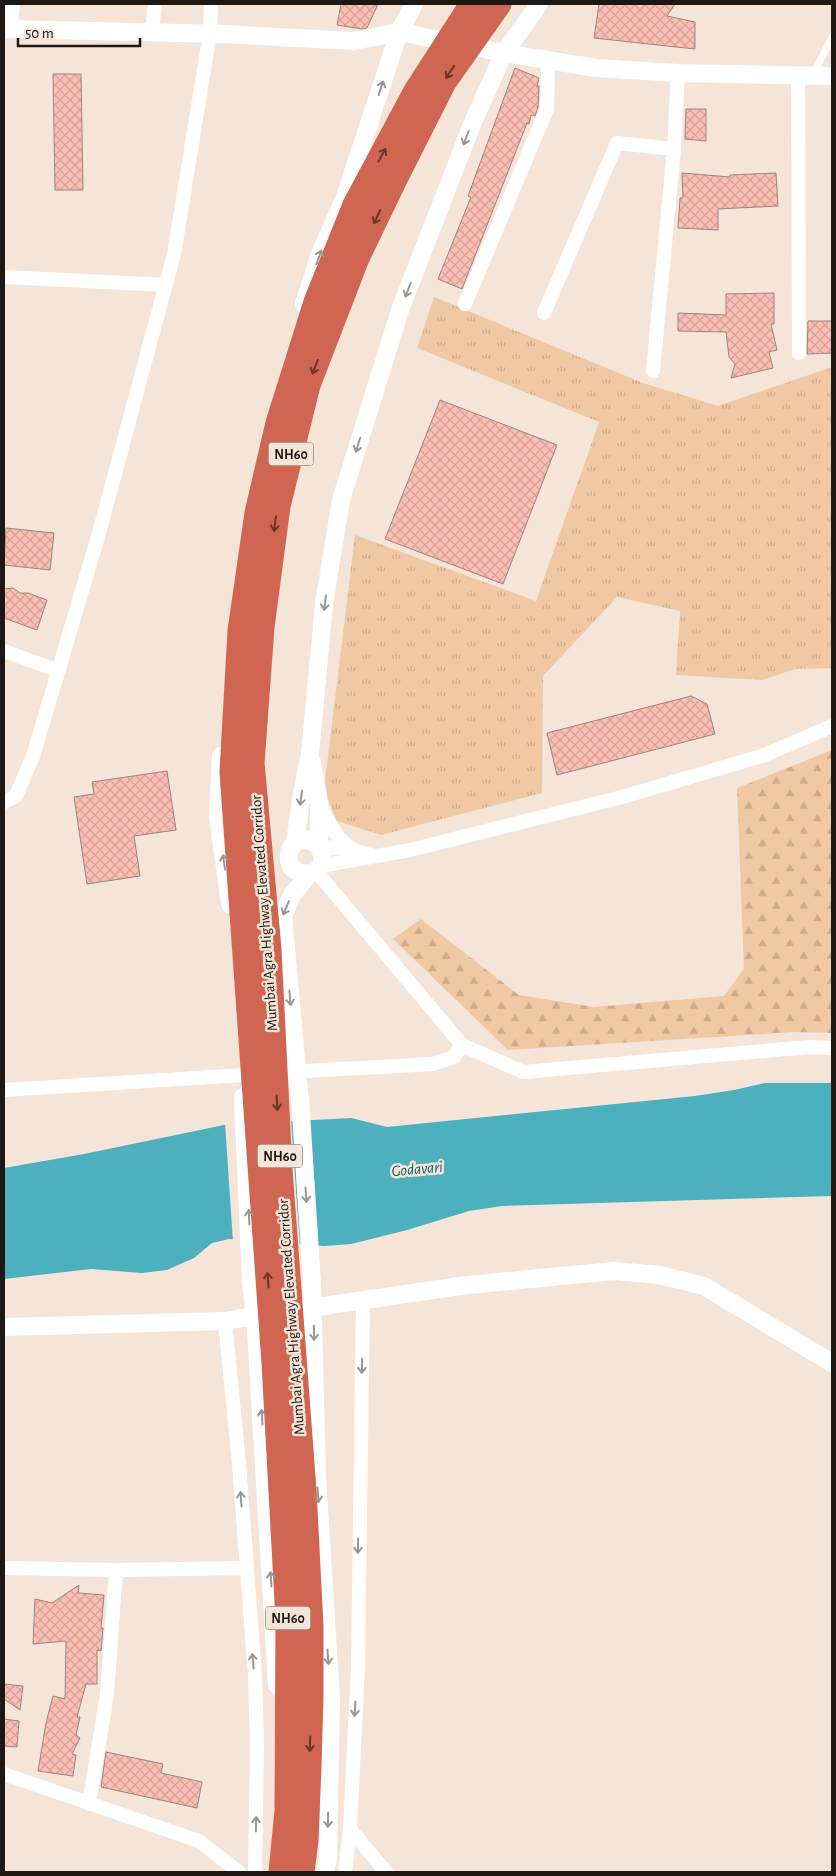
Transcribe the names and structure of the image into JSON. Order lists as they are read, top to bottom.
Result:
{
  "streets": {
    "highway": ["NH60", "Mumbai Agra Highway Elevated Corridor"]
  },
  "water": ["Godavari"],
  "scale_bar": "50 m"
}
